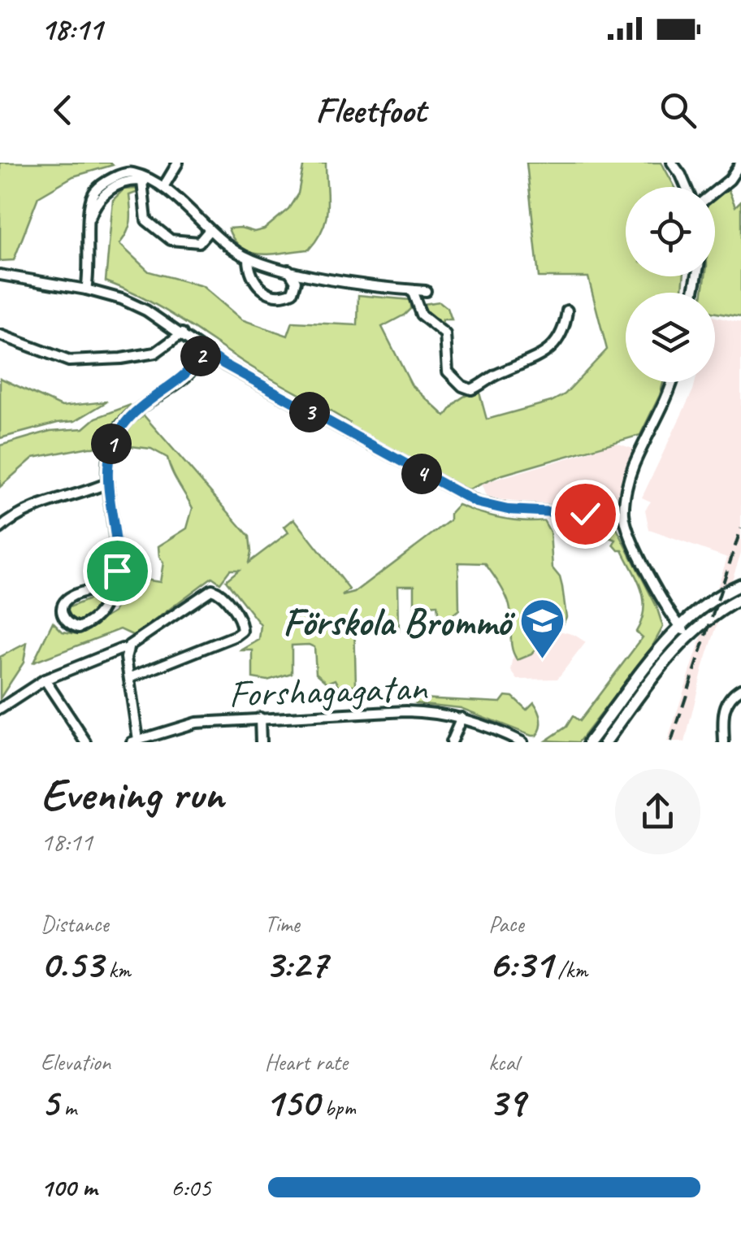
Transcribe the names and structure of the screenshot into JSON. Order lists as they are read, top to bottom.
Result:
{
  "streets": {
    "street": ["Forshagagatan"]
  },
  "places": {
    "school or university": ["Förskola Brommö"]
  },
  "page": {
    "status": "18:11",
    "header": "Fleetfoot",
    "pins": [
      "2",
      "3",
      "1",
      "4"
    ],
    "heading": ["Evening run", "18:11"],
    "stats": [
      ["Distance", "0.53 km"],
      ["Time", "3:27"],
      ["Pace", "6:31 /km"],
      ["Elevation", "5 m"],
      ["Heart rate", "150 bpm"],
      ["kcal", "39"]
    ],
    "list": [
      {
        "name": "100 m",
        "note": "6:05"
      }
    ]
  }
}
